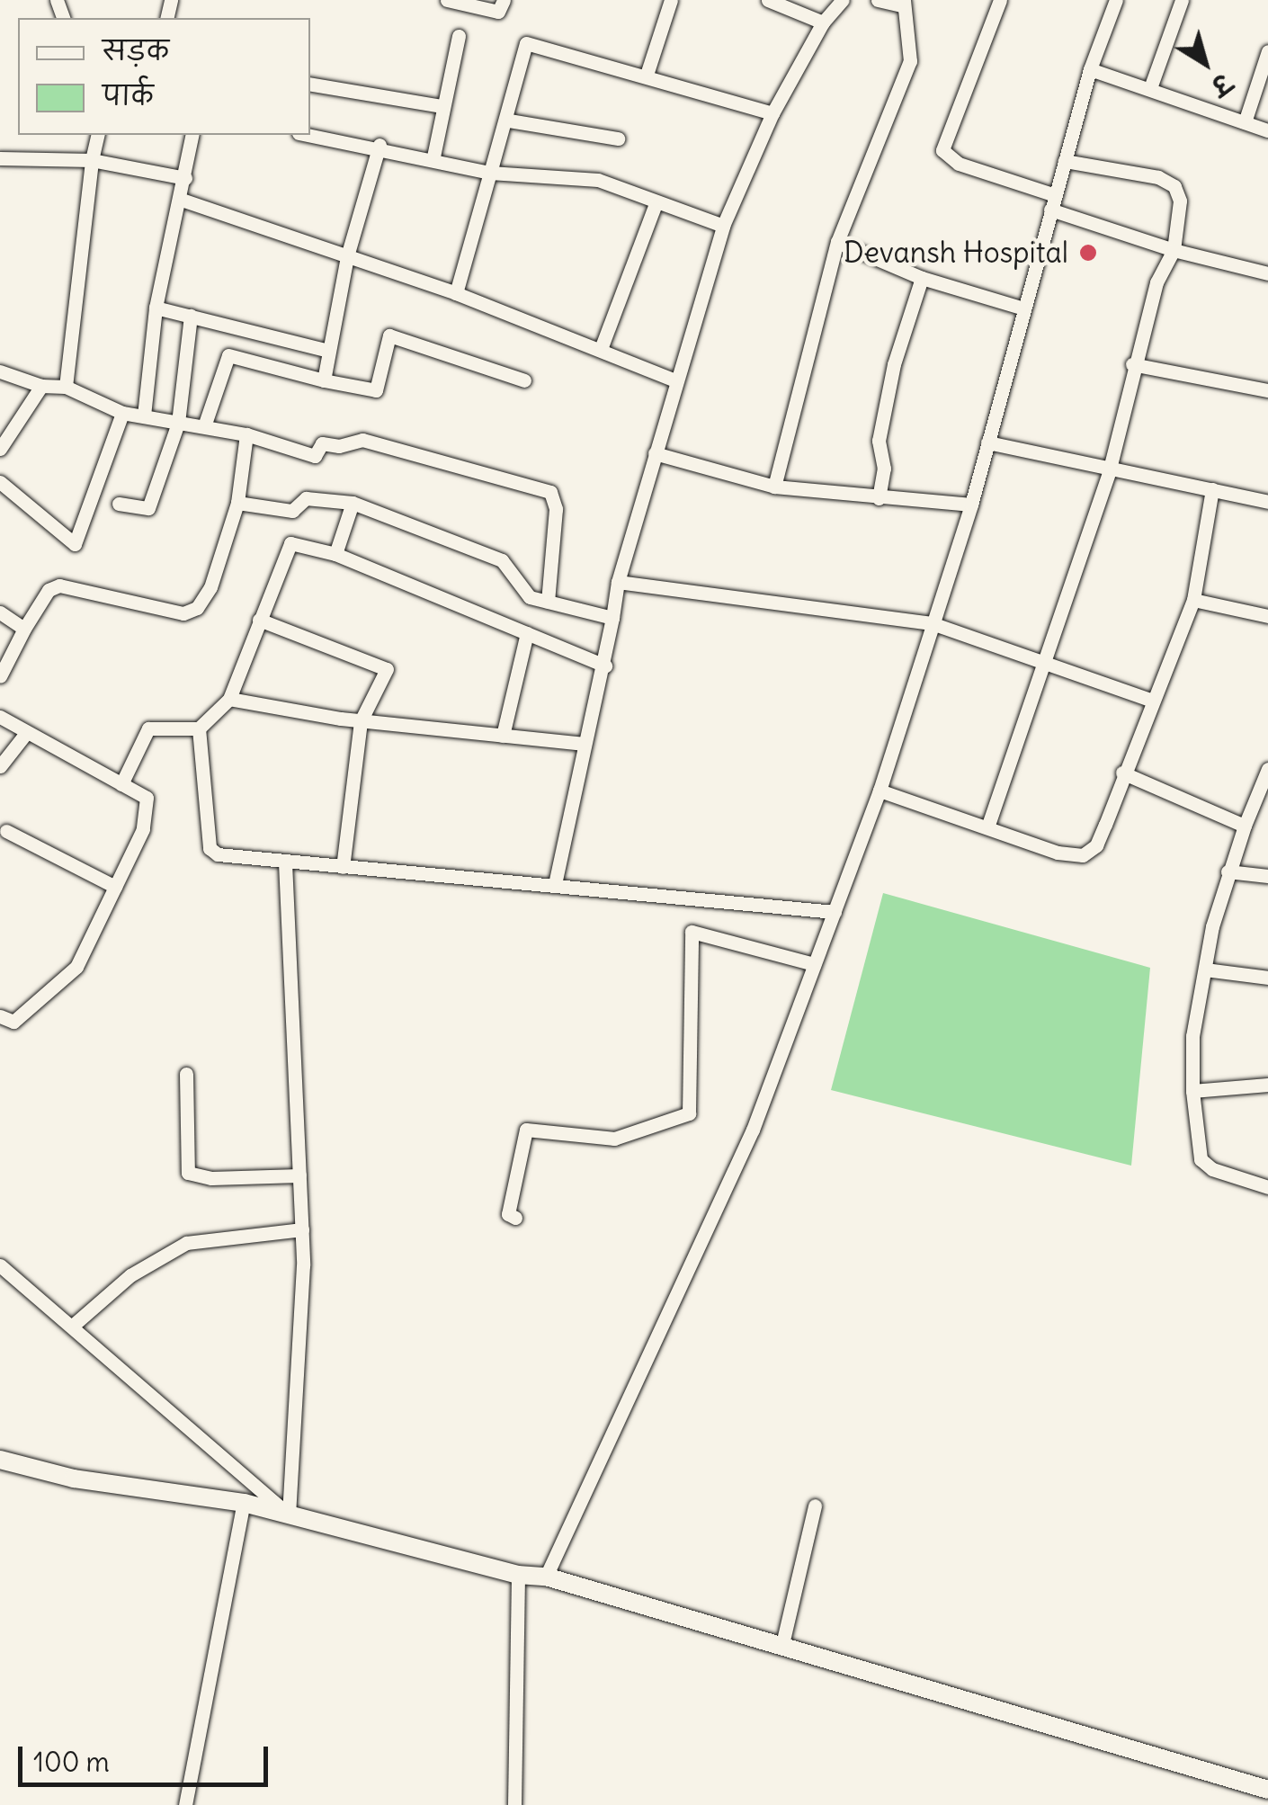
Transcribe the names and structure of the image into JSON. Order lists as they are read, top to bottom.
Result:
{
  "places": ["Devansh Hospital"],
  "legend": ["सड़क", "पार्क"],
  "scale_bar": "100 m",
  "north": "bottom right"
}
